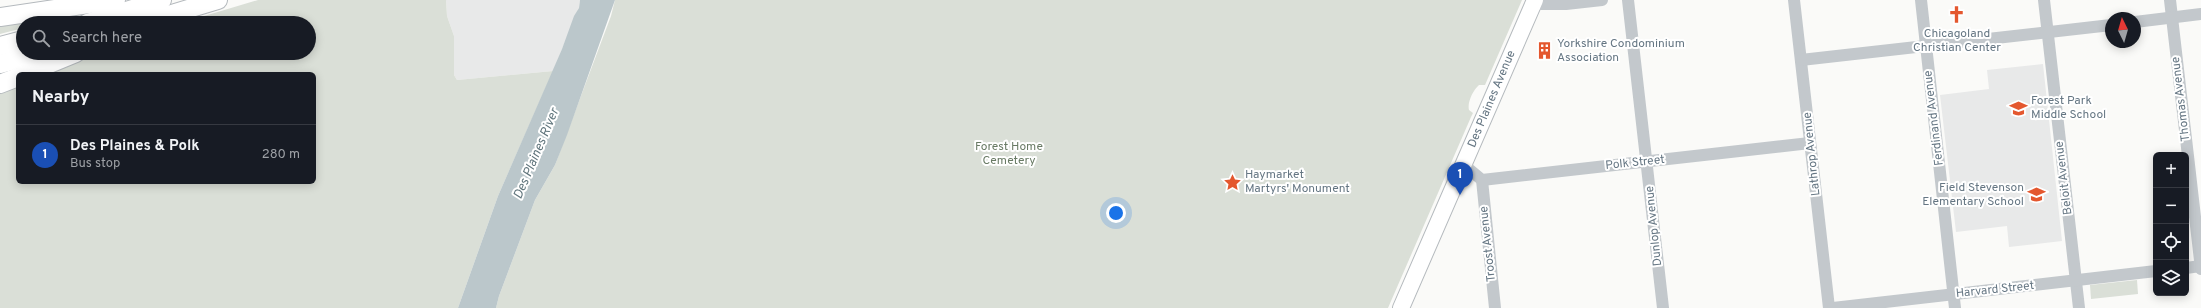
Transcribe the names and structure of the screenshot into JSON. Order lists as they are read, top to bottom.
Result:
{
  "streets": {
    "main road": ["Des Plaines Avenue"],
    "street": [
      "Thomas Avenue",
      "Ferdinand Avenue",
      "Lathrop Avenue",
      "Polk Street",
      "Beloit Avenue",
      "Dunlop Avenue",
      "Troost Avenue",
      "Harvard Street"
    ]
  },
  "crossings": [
    ["Ferdinand Avenue", "Harvard Street"],
    ["Lathrop Avenue", "Polk Street"],
    ["Polk Street", "Dunlop Avenue"],
    ["Polk Street", "Troost Avenue"],
    ["Beloit Avenue", "Harvard Street"]
  ],
  "water": ["Des Plaines River"],
  "parks": ["Forest Home Cemetery"],
  "places": {
    "church": ["Chicagoland Christian Center"],
    "building": ["Yorkshire Condominium Association"],
    "school or university": ["Forest Park Middle School", "Field Stevenson Elementary School"],
    "place": ["Haymarket Martyrs' Monument"]
  },
  "north": "top",
  "page": {
    "search": "Search here",
    "heading": "Nearby",
    "list": [
      {
        "mark": "1",
        "name": "Des Plaines & Polk",
        "note": "Bus stop",
        "value": "280 m"
      }
    ],
    "map_buttons": ["+", "−"],
    "pins": "1"
  }
}
